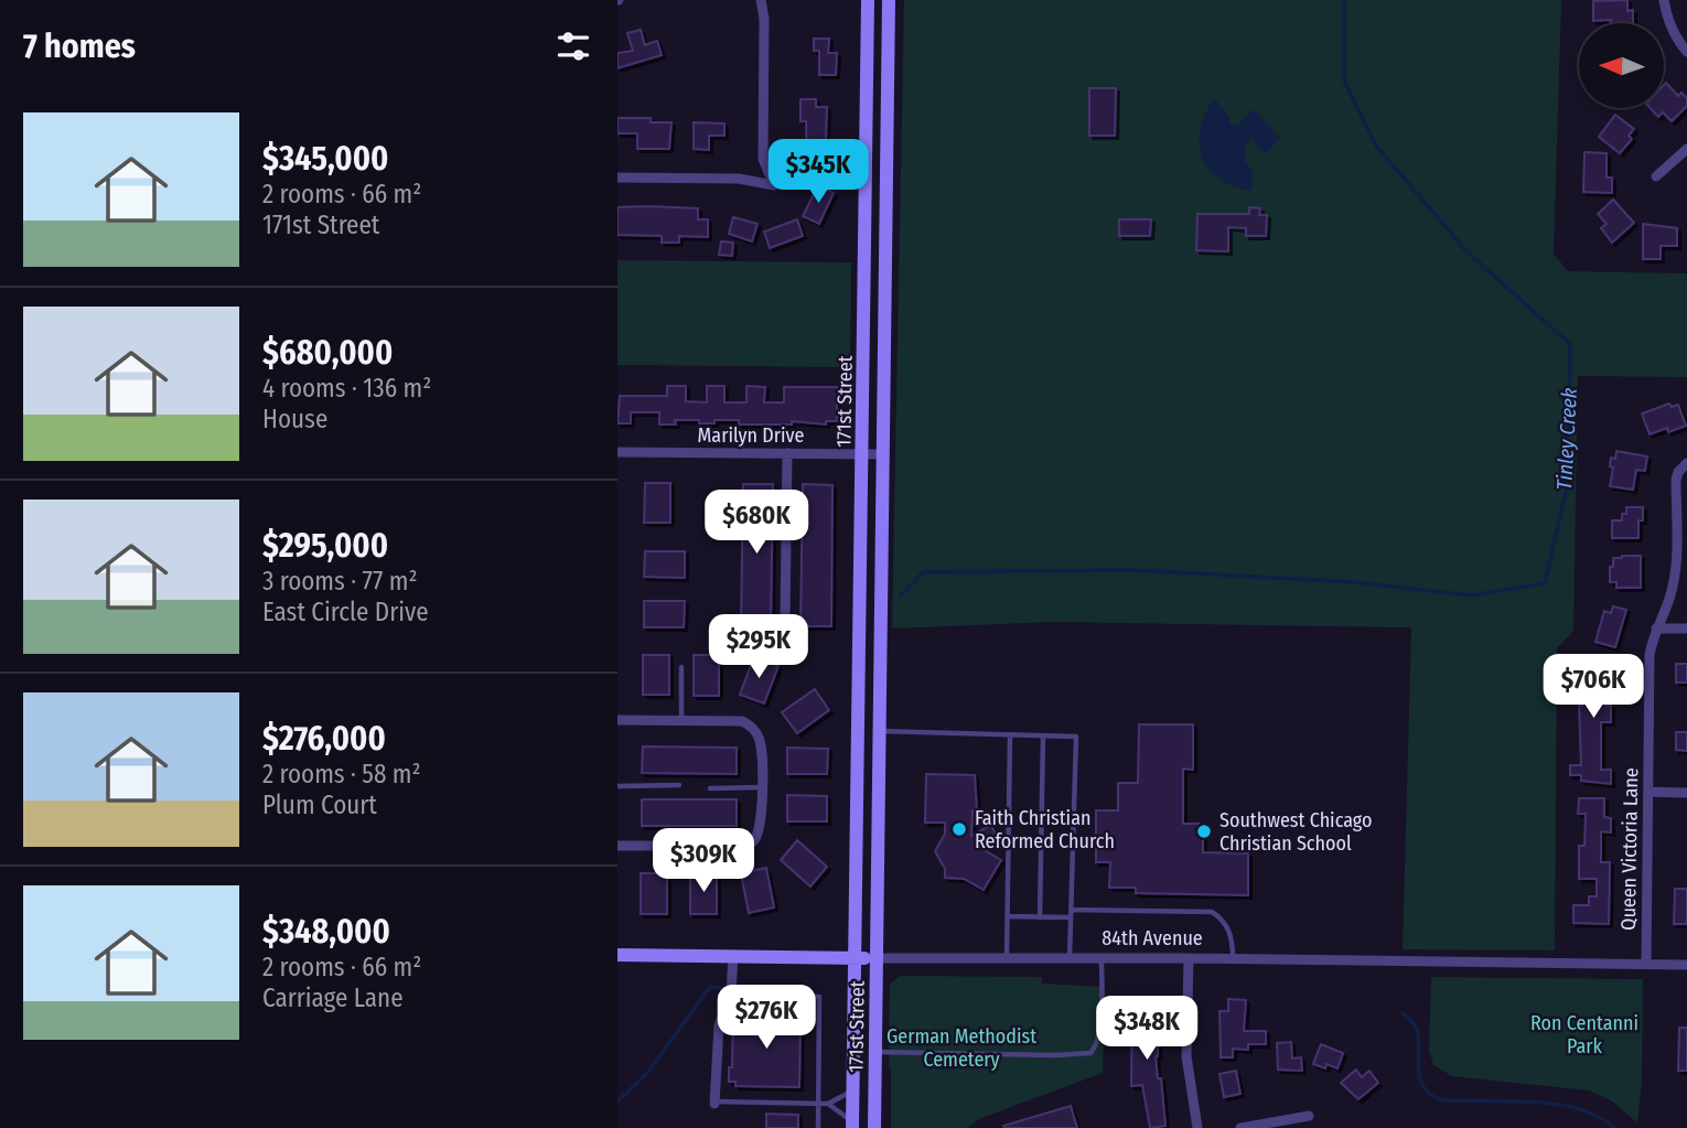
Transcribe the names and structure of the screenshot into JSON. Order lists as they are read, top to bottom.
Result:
{
  "streets": {
    "street": [
      "171st Street",
      "Marilyn Drive",
      "Queen Victoria Lane",
      "84th Avenue"
    ]
  },
  "crossings": [
    ["171st Street", "Marilyn Drive"],
    ["171st Street", "84th Avenue"],
    ["Queen Victoria Lane", "84th Avenue"]
  ],
  "water": ["Tinley Creek"],
  "parks": ["Ron Centanni Park", "German Methodist Cemetery"],
  "places": ["Faith Christian Reformed Church", "Southwest Chicago Christian School"],
  "north": "left",
  "page": {
    "heading": "7 homes",
    "list": [
      {
        "name": "$345,000",
        "note": "2 rooms · 66 m² · 171st Street"
      },
      {
        "name": "$680,000",
        "note": "4 rooms · 136 m² · House"
      },
      {
        "name": "$295,000",
        "note": "3 rooms · 77 m² · East Circle Drive"
      },
      {
        "name": "$276,000",
        "note": "2 rooms · 58 m² · Plum Court"
      },
      {
        "name": "$348,000",
        "note": "2 rooms · 66 m² · Carriage Lane"
      }
    ],
    "price": [
      "$345K",
      "$680K",
      "$295K",
      "$706K",
      "$309K",
      "$276K",
      "$348K"
    ]
  }
}
